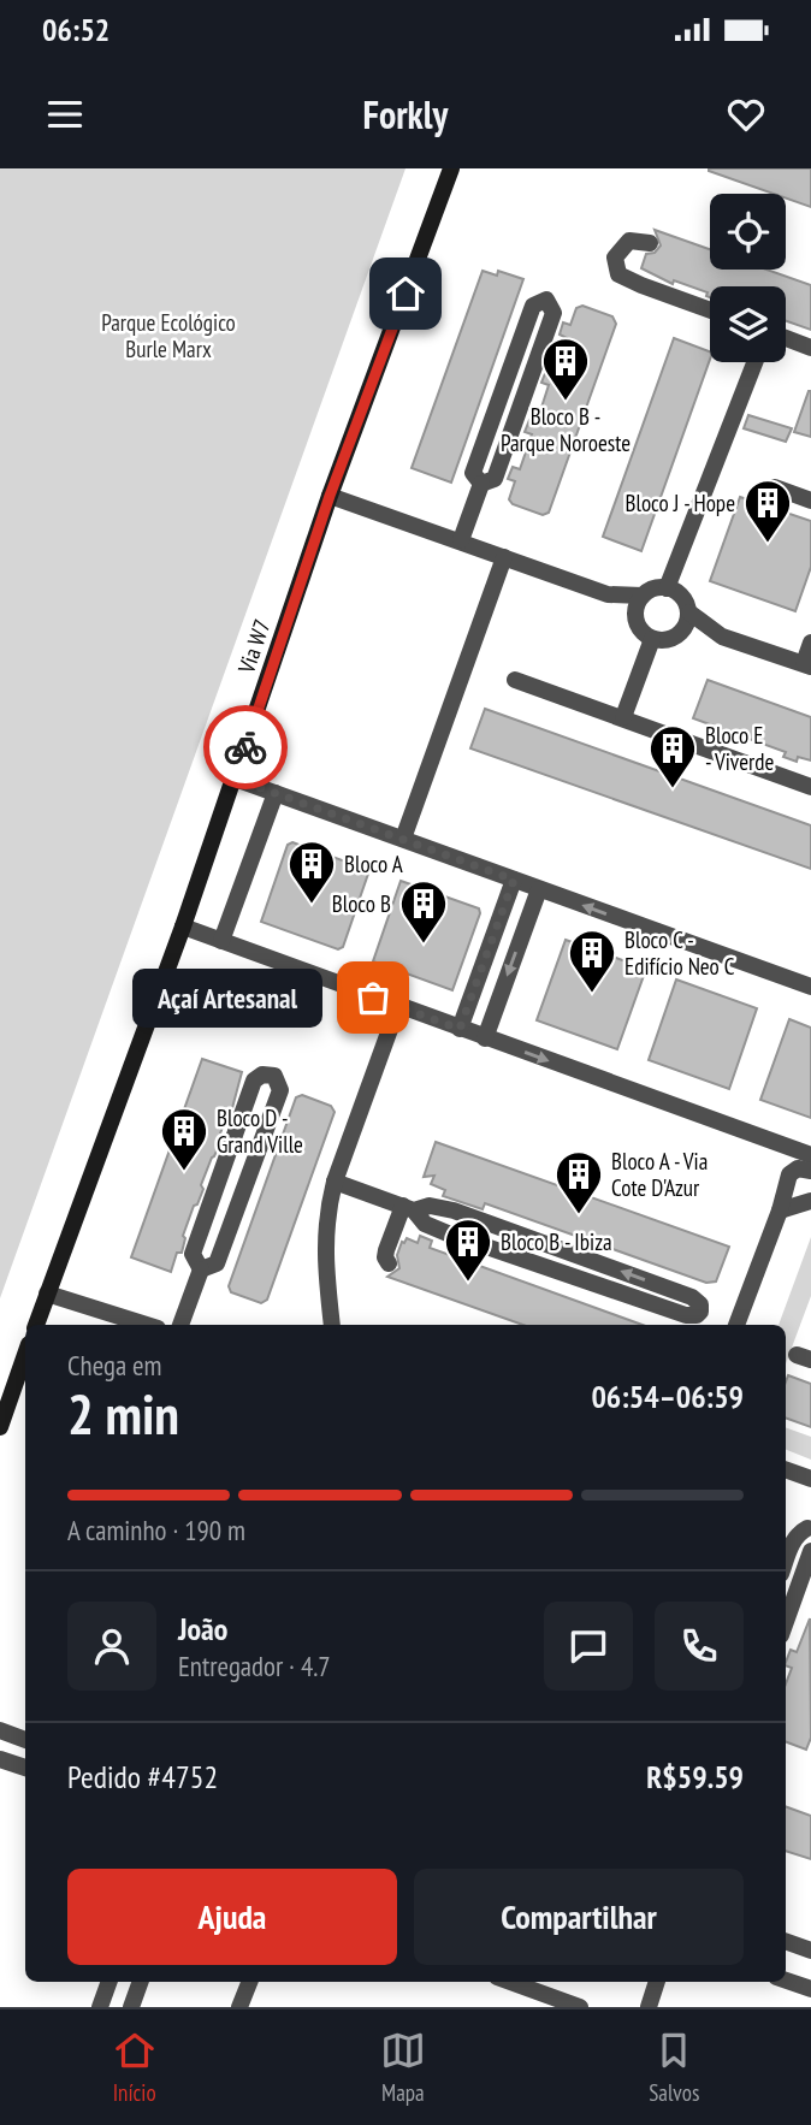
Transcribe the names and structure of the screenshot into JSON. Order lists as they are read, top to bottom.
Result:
{
  "streets": {
    "main road": ["Via W7"]
  },
  "parks": ["Parque Ecológico Burle Marx"],
  "places": {
    "building": [
      "Bloco B - Parque Noroeste",
      "Bloco J - Hope",
      "Bloco E - Viverde",
      "Bloco A",
      "Bloco B",
      "Bloco C - Edifício Neo C",
      "Bloco D - Grand Ville",
      "Bloco A - Via Cote D'Azur",
      "Bloco B - Ibiza"
    ],
    "other": ["Açaí Artesanal"]
  },
  "page": {
    "status": "06:52",
    "header": "Forkly",
    "bubble": "Açaí Artesanal",
    "heading": ["2 min", "Chega em", "06:54–06:59"],
    "panel": [
      "João",
      "Entregador · 4.7",
      "Pedido #4752",
      "R$59.59"
    ],
    "bar": "A caminho · 190 m",
    "buttons": ["Ajuda", "Compartilhar"],
    "tabs": ["Início", "Mapa", "Salvos"]
  }
}
